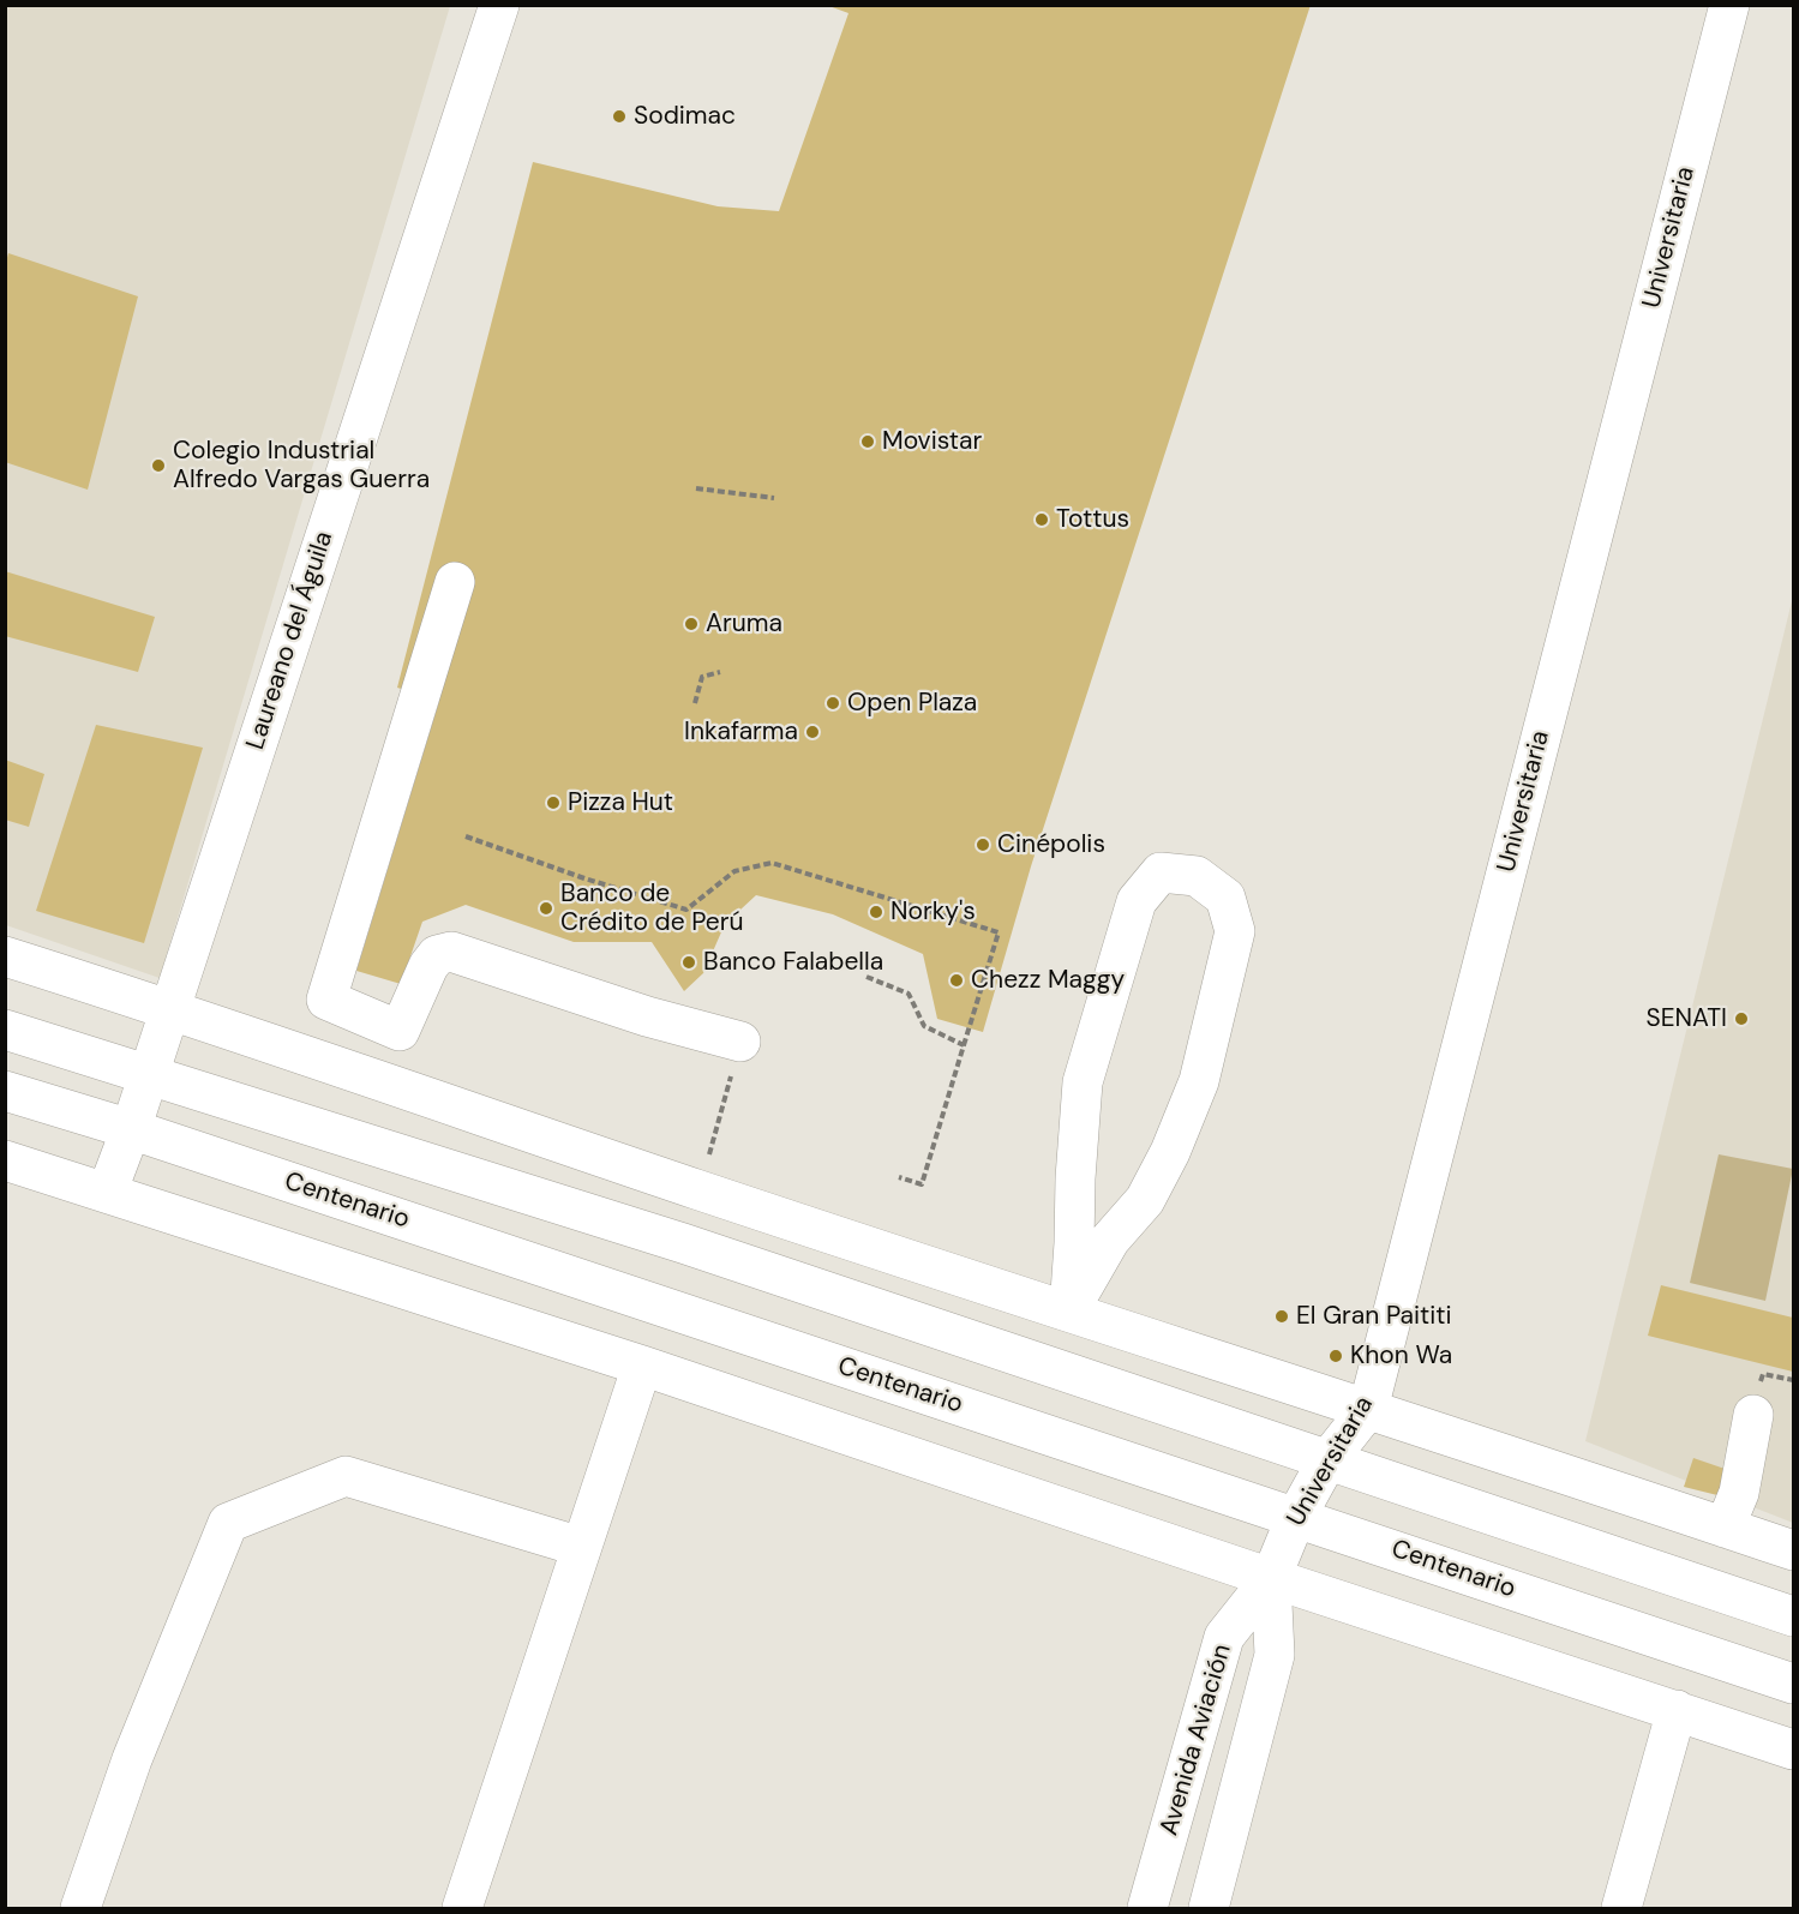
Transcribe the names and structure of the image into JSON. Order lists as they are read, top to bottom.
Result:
{
  "streets": {
    "main road": [
      "Universitaria",
      "Laureano del Águila",
      "Centenario",
      "Avenida Aviación"
    ]
  },
  "crossings": [
    ["Universitaria", "Centenario"],
    ["Universitaria", "Avenida Aviación"],
    ["Laureano del Águila", "Centenario"]
  ],
  "places": [
    "Sodimac",
    "Movistar",
    "Colegio Industrial Alfredo Vargas Guerra",
    "Tottus",
    "Aruma",
    "Open Plaza",
    "Inkafarma",
    "Pizza Hut",
    "Cinépolis",
    "Banco de Crédito de Perú",
    "Norky's",
    "Banco Falabella",
    "Chezz Maggy",
    "SENATI",
    "El Gran Paititi",
    "Khon Wa"
  ]
}
